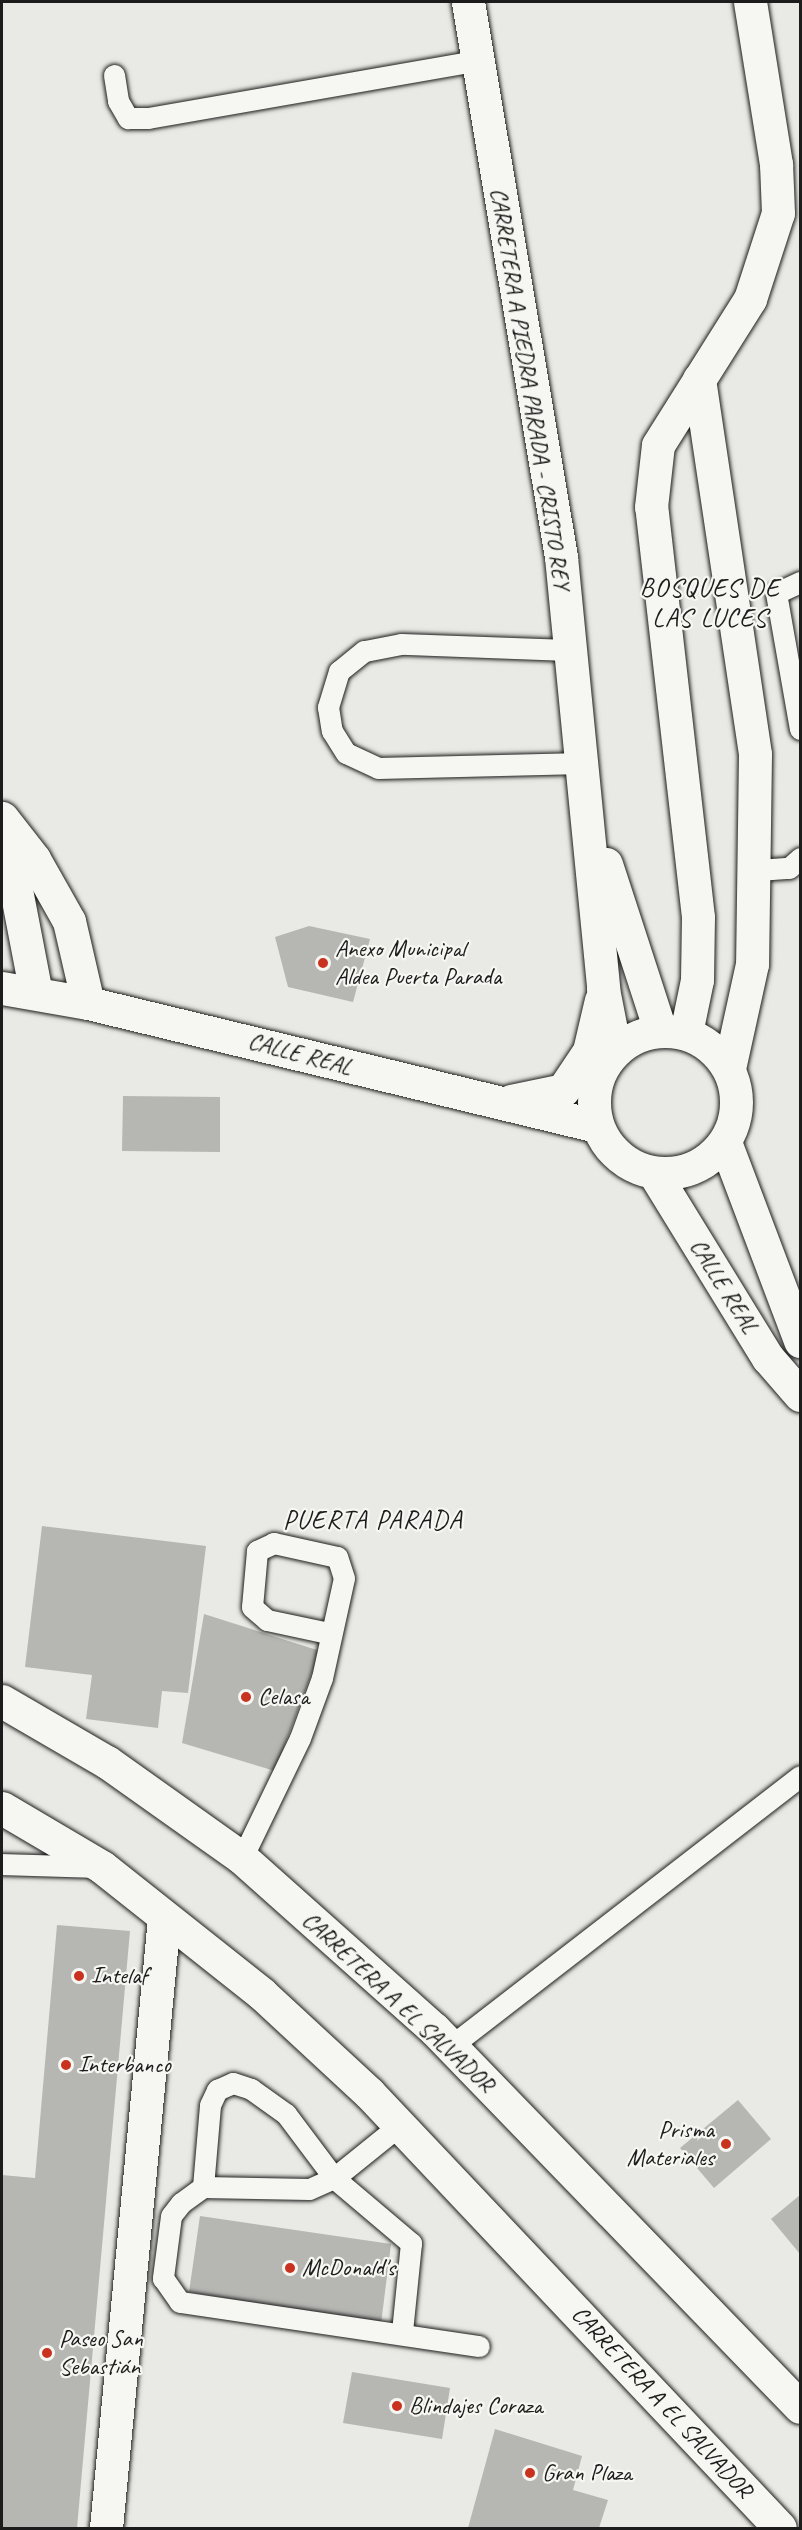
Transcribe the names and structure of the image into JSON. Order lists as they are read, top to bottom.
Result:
{
  "streets": {
    "main road": ["CARRETERA A PIEDRA PARADA - CRISTO REY", "CALLE REAL", "CARRETERA A EL SALVADOR"]
  },
  "crossings": [
    ["CARRETERA A PIEDRA PARADA - CRISTO REY", "CALLE REAL"]
  ],
  "districts": ["BOSQUES DE LAS LUCES", "PUERTA PARADA"],
  "places": [
    "Anexo Municipal Aldea Puerta Parada",
    "Celasa",
    "Intelaf",
    "Interbanco",
    "Prisma Materiales",
    "McDonald's",
    "Paseo San Sebastián",
    "Blindajes Coraza",
    "Gran Plaza"
  ]
}
